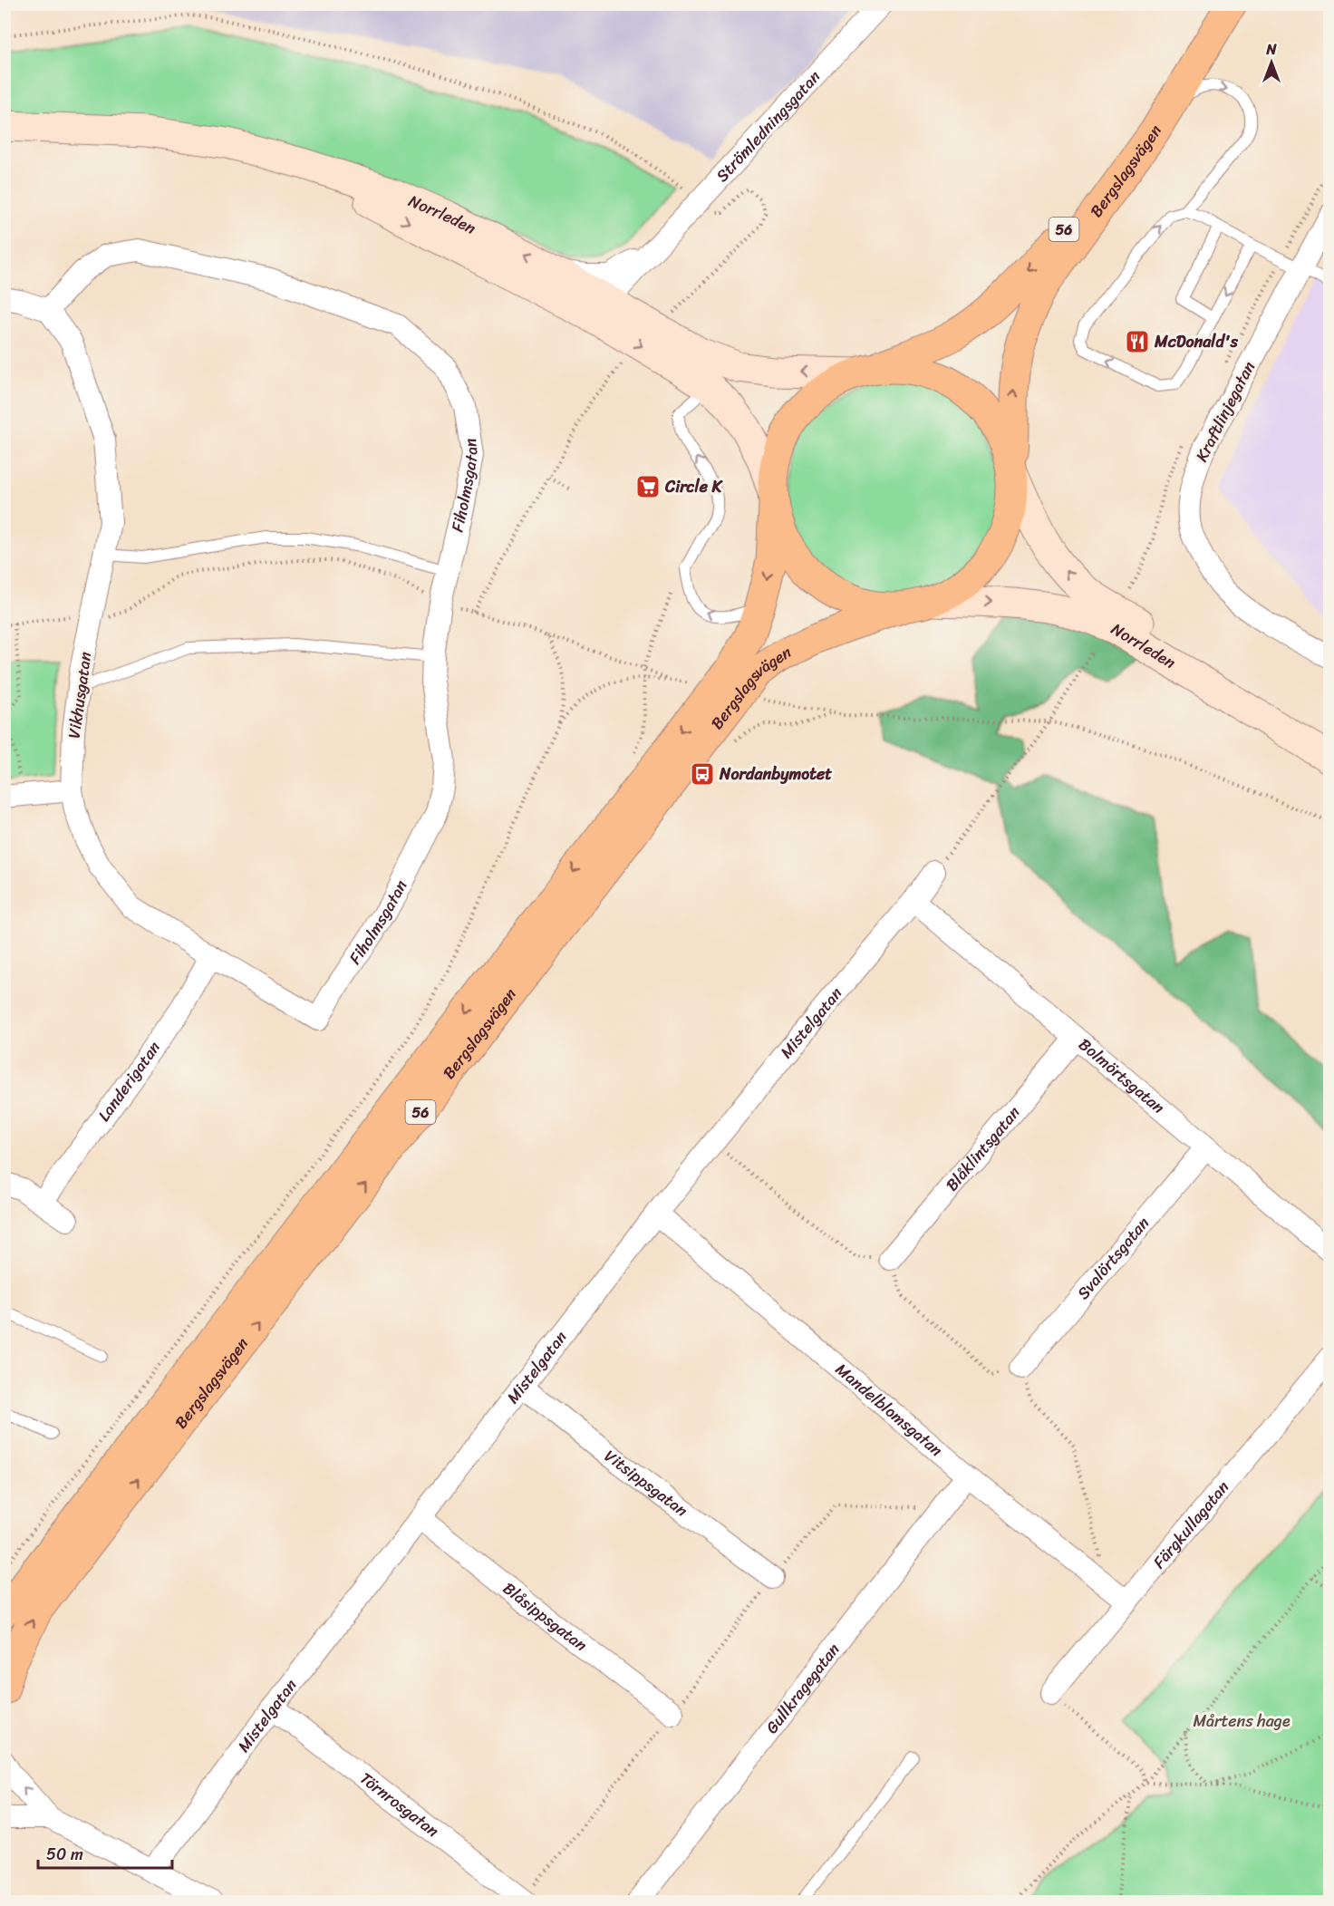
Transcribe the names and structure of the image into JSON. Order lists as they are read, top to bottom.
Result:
{
  "streets": {
    "highway": ["Bergslagsvägen", "56"],
    "main road": ["Norrleden"],
    "street": [
      "Strömledningsgatan",
      "Kraftlinjegatan",
      "Fiholmsgatan",
      "Vikhusgatan",
      "Mistelgatan",
      "Bolmörtsgatan",
      "Landerigatan",
      "Blåklintsgatan",
      "Svalörtsgatan",
      "Mandelblomsgatan",
      "Vitsippsgatan",
      "Färgkullagatan",
      "Blåsippsgatan",
      "Gullkragegatan",
      "Törnrosgatan"
    ]
  },
  "crossings": [
    ["Strömledningsgatan", "Norrleden"],
    ["Bergslagsvägen", "Norrleden"],
    ["Bergslagsvägen", "56"],
    ["Norrleden", "56"],
    ["Fiholmsgatan", "Vikhusgatan"],
    ["Vikhusgatan", "Landerigatan"],
    ["Mistelgatan", "Bolmörtsgatan"],
    ["Mistelgatan", "Mandelblomsgatan"],
    ["Mistelgatan", "Vitsippsgatan"],
    ["Mistelgatan", "Blåsippsgatan"],
    ["Mistelgatan", "Törnrosgatan"],
    ["Bolmörtsgatan", "Blåklintsgatan"],
    ["Bolmörtsgatan", "Svalörtsgatan"],
    ["Mandelblomsgatan", "Färgkullagatan"],
    ["Mandelblomsgatan", "Gullkragegatan"]
  ],
  "parks": ["Mårtens hage"],
  "places": {
    "restaurant": ["McDonald's"],
    "supermarket": ["Circle K"],
    "bus stop": ["Nordanbymotet"]
  },
  "scale_bar": "50 m",
  "north": "top"
}
